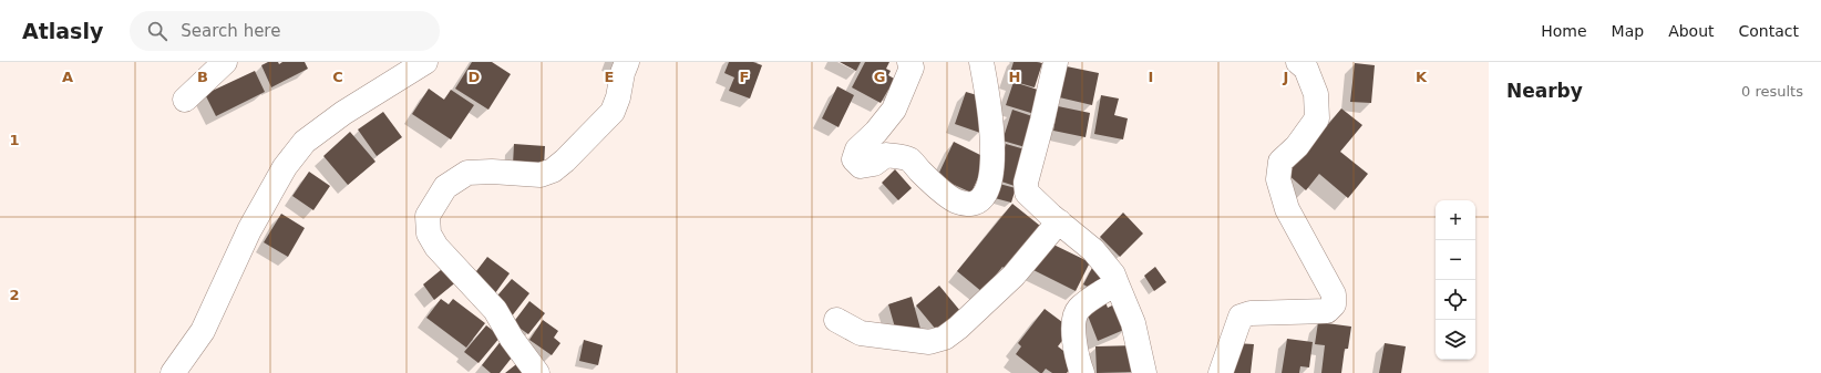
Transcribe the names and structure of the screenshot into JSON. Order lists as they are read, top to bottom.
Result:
{
  "page": {
    "header": "Atlasly",
    "search": "Search here",
    "nav": [
      "Home",
      "Map",
      "About",
      "Contact"
    ],
    "heading": ["Nearby", "0 results"],
    "map_buttons": ["+", "−"]
  },
  "grid": {
    "columns": [
      "A",
      "B",
      "C",
      "D",
      "E",
      "F",
      "G",
      "H",
      "I",
      "J",
      "K"
    ],
    "rows": ["1", "2"]
  }
}
